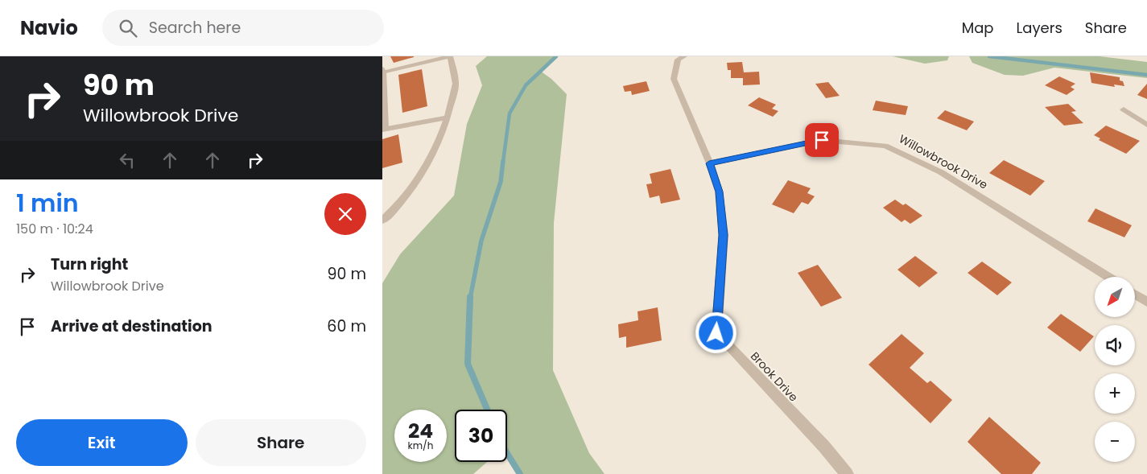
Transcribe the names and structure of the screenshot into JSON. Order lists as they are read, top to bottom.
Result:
{
  "streets": {
    "street": ["Willowbrook Drive", "Brook Drive"]
  },
  "crossings": [
    ["Willowbrook Drive", "Brook Drive"]
  ],
  "north": "bottom left",
  "page": {
    "header": "Navio",
    "search": "Search here",
    "nav": ["Map", "Layers", "Share"],
    "turn": ["90 m", "Willowbrook Drive"],
    "heading": ["1 min", "150 m · 10:24"],
    "list": [
      {
        "name": "Turn right",
        "note": "Willowbrook Drive",
        "value": "90 m"
      },
      {
        "name": "Arrive at destination",
        "value": "60 m"
      }
    ],
    "map_buttons": ["+", "−"],
    "speed": "24 km/h",
    "limit": "30",
    "buttons": ["Exit", "Share"]
  }
}
